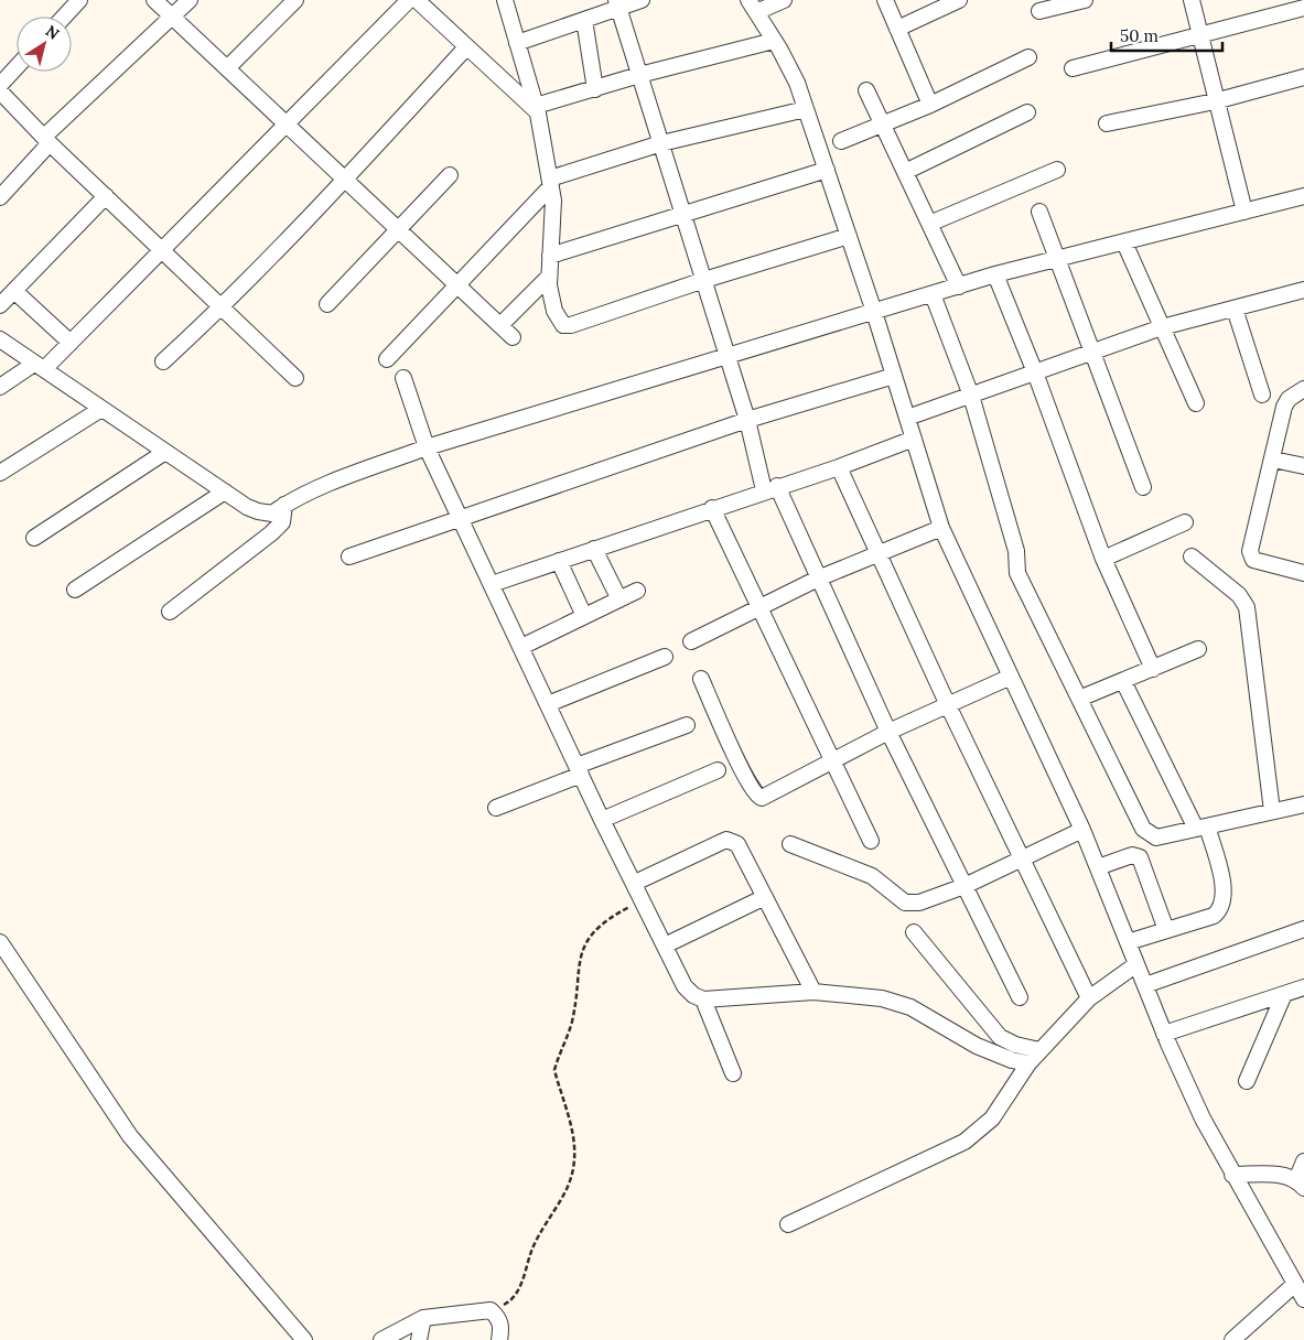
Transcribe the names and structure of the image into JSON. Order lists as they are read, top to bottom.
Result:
{
  "scale_bar": "50 m",
  "north": "top right"
}
